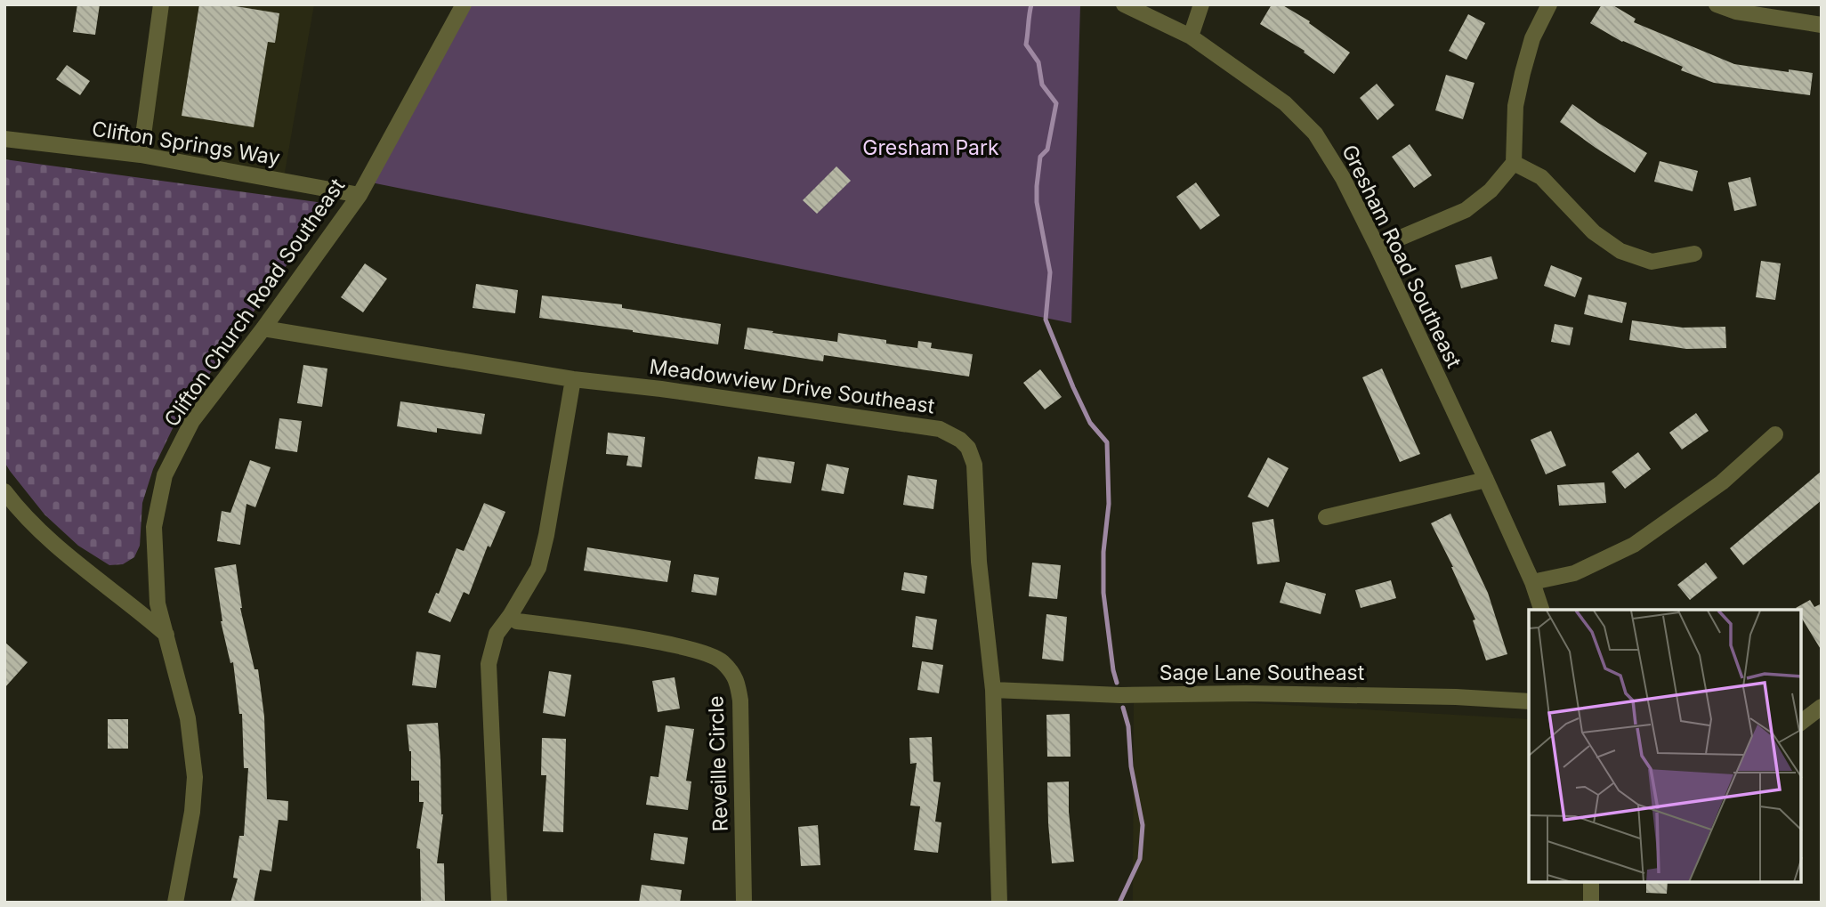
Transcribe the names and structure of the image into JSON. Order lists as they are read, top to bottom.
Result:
{
  "streets": {
    "street": [
      "Clifton Springs Way",
      "Gresham Road Southeast",
      "Clifton Church Road Southeast",
      "Meadowview Drive Southeast",
      "Sage Lane Southeast",
      "Reveille Circle"
    ]
  },
  "crossings": [
    ["Clifton Springs Way", "Clifton Church Road Southeast"],
    ["Clifton Church Road Southeast", "Meadowview Drive Southeast"],
    ["Meadowview Drive Southeast", "Sage Lane Southeast"]
  ],
  "parks": ["Gresham Park"]
}
